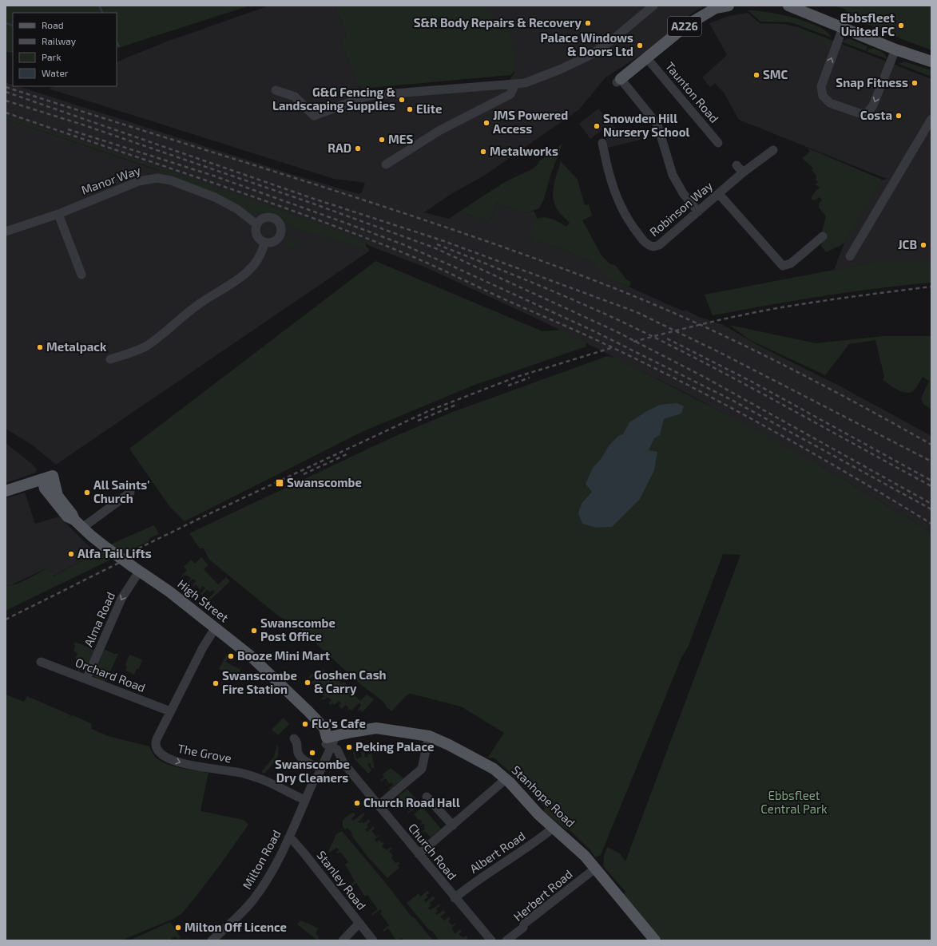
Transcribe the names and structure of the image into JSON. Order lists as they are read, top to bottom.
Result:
{
  "streets": {
    "main road": ["A226", "High Street", "Stanhope Road"],
    "street": [
      "Taunton Road",
      "Manor Way",
      "Robinson Way",
      "Alma Road",
      "Orchard Road",
      "The Grove",
      "Church Road",
      "Albert Road",
      "Milton Road",
      "Stanley Road",
      "Herbert Road"
    ]
  },
  "crossings": [
    ["A226", "Taunton Road"],
    ["High Street", "Alma Road"],
    ["High Street", "The Grove"],
    ["High Street", "Stanhope Road"],
    ["High Street", "Church Road"],
    ["High Street", "Milton Road"],
    ["Alma Road", "Orchard Road"],
    ["Orchard Road", "The Grove"],
    ["The Grove", "Milton Road"],
    ["Stanhope Road", "Church Road"],
    ["Stanhope Road", "Albert Road"],
    ["Stanhope Road", "Milton Road"],
    ["Stanhope Road", "Herbert Road"],
    ["Church Road", "Albert Road"],
    ["Church Road", "Milton Road"],
    ["Milton Road", "Stanley Road"]
  ],
  "one_way": ["Alma Road", "The Grove"],
  "parks": ["Ebbsfleet Central Park"],
  "places": {
    "other": [
      "S&R Body Repairs & Recovery",
      "Ebbsfleet United FC",
      "Palace Windows & Doors Ltd",
      "SMC",
      "Snap Fitness",
      "G&G Fencing & Landscaping Supplies",
      "Elite",
      "Costa",
      "JMS Powered Access",
      "Snowden Hill Nursery School",
      "MES",
      "RAD",
      "Metalworks",
      "JCB",
      "Metalpack",
      "All Saints' Church",
      "Alfa Tail Lifts",
      "Swanscombe Post Office",
      "Booze Mini Mart",
      "Goshen Cash & Carry",
      "Swanscombe Fire Station",
      "Flo's Cafe",
      "Peking Palace",
      "Swanscombe Dry Cleaners",
      "Church Road Hall",
      "Milton Off Licence"
    ],
    "transit": ["Swanscombe"]
  },
  "legend": [
    "Road",
    "Railway",
    "Park",
    "Water"
  ]
}
